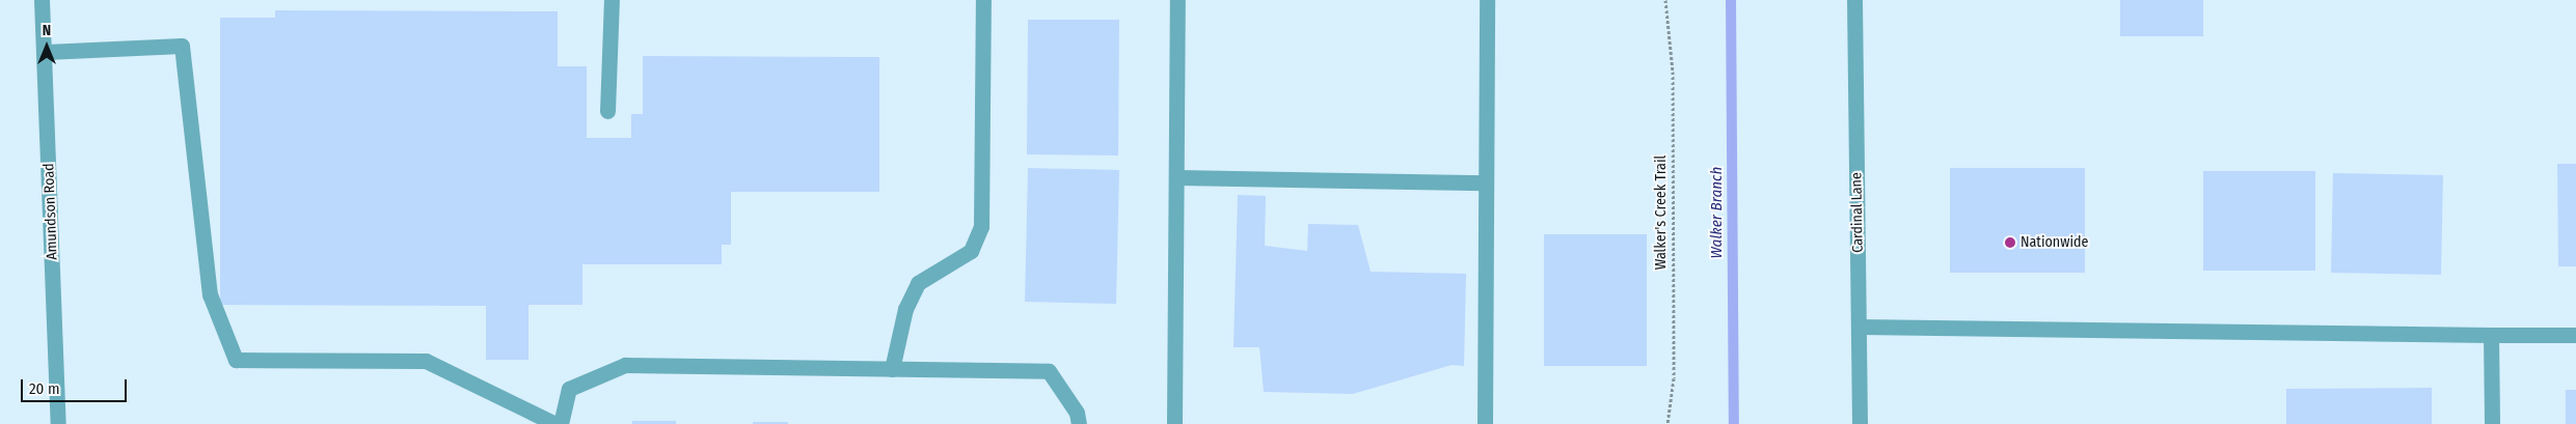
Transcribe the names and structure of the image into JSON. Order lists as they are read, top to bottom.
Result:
{
  "streets": {
    "street": ["Amundson Road", "Cardinal Lane"],
    "path": ["Walker's Creek Trail"]
  },
  "water": ["Walker Branch"],
  "places": ["Nationwide"],
  "scale_bar": "20 m",
  "north": "top"
}
